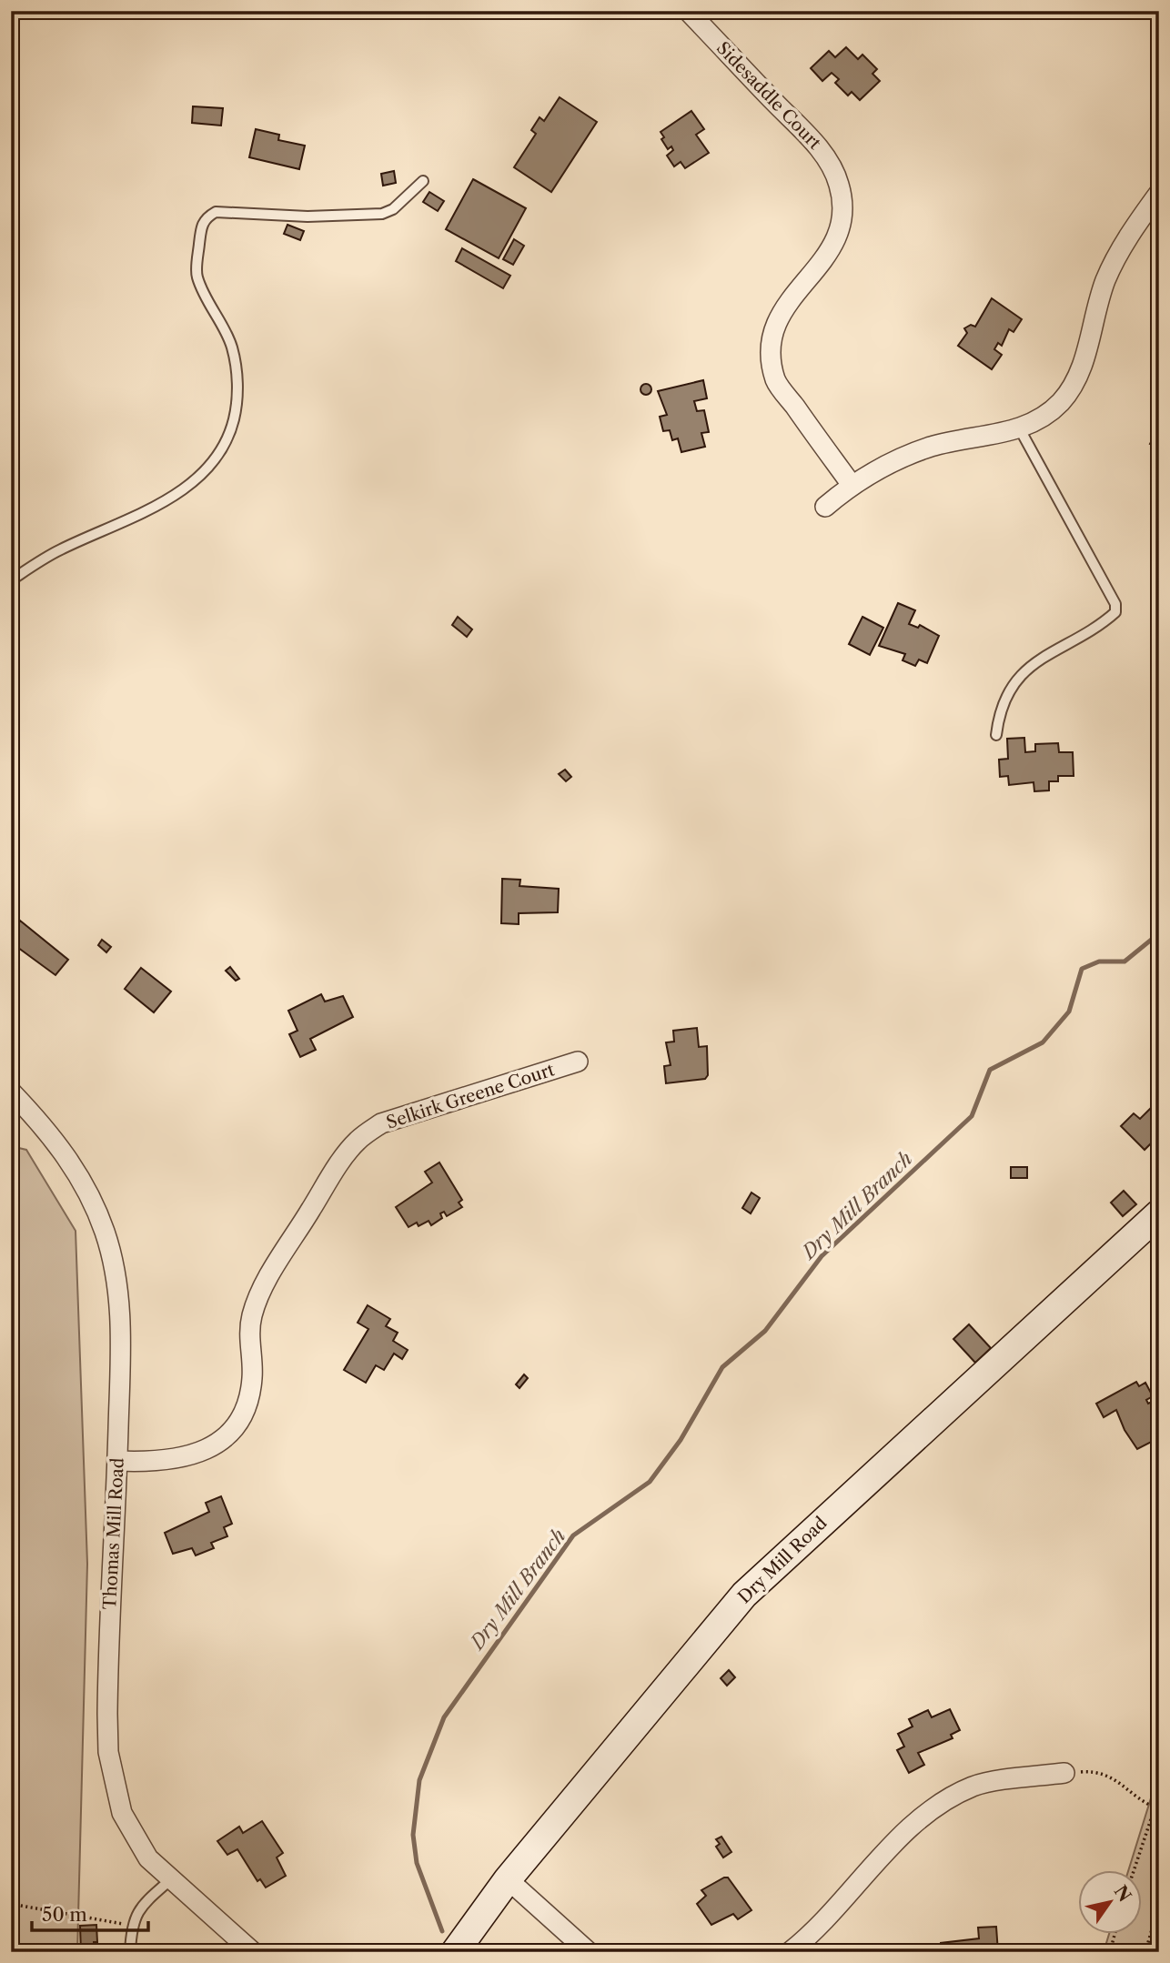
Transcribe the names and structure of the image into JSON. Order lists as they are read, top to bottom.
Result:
{
  "streets": {
    "street": [
      "Sidesaddle Court",
      "Selkirk Greene Court",
      "Thomas Mill Road",
      "Dry Mill Road"
    ]
  },
  "crossings": [
    ["Selkirk Greene Court", "Thomas Mill Road"]
  ],
  "water": ["Dry Mill Branch"],
  "scale_bar": "50 m",
  "north": "top right"
}
